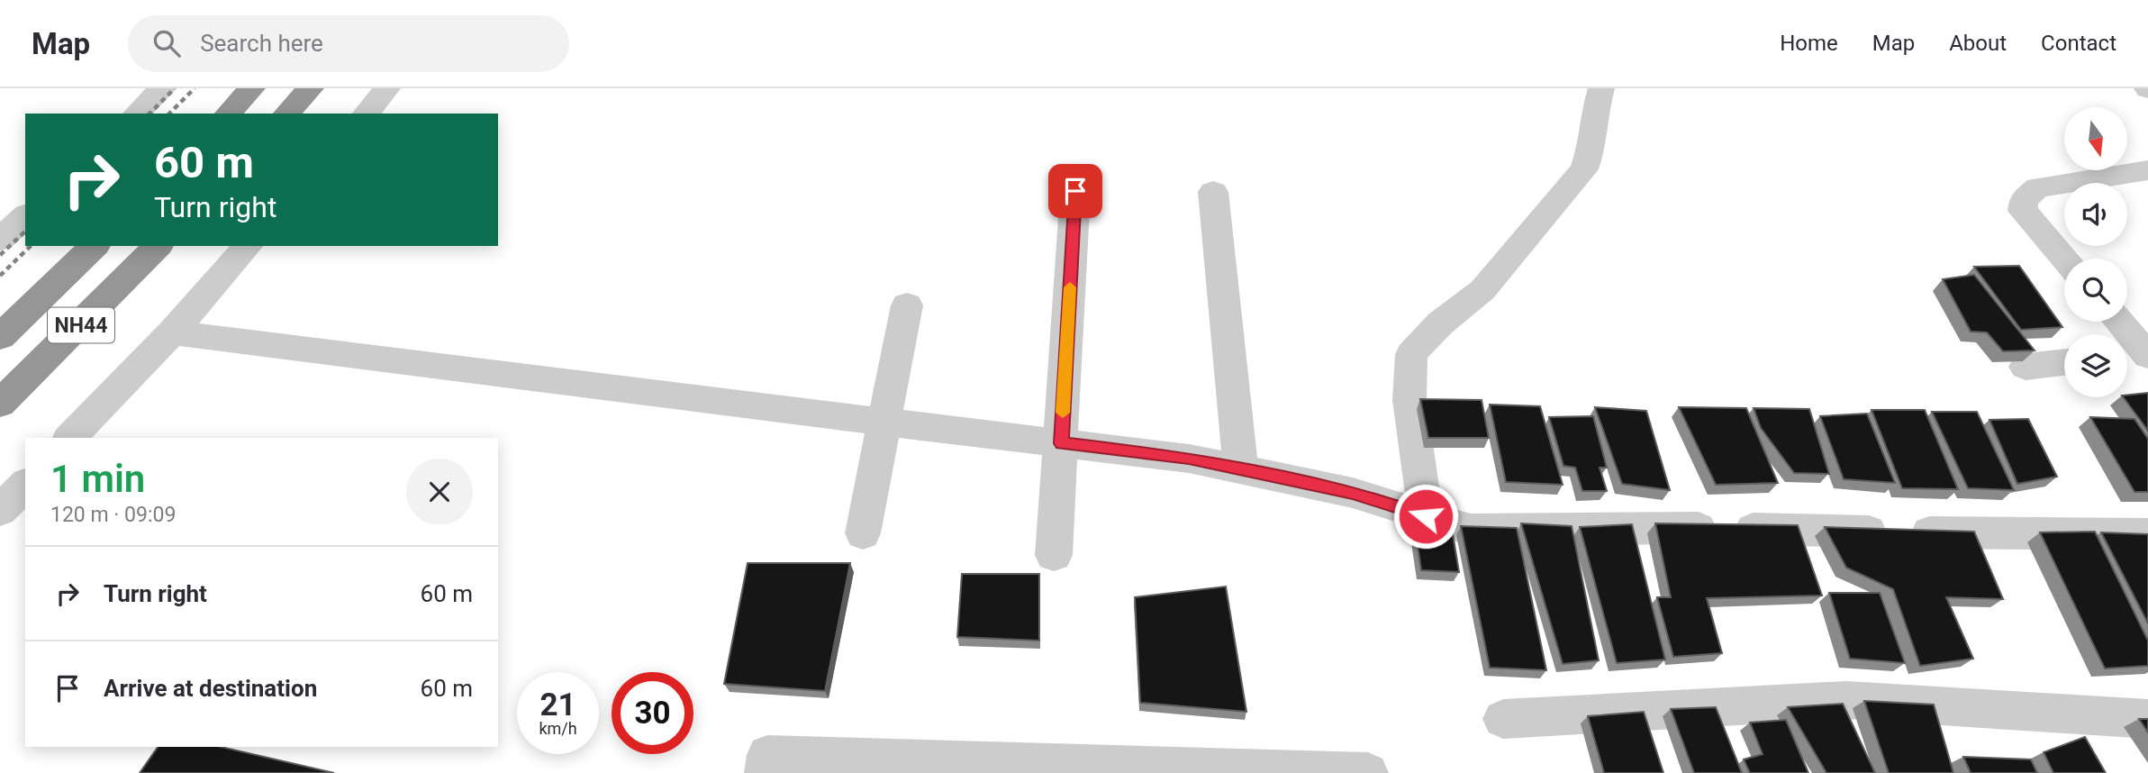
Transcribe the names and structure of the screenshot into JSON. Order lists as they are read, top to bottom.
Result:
{
  "streets": {
    "highway": ["NH44"]
  },
  "north": "bottom",
  "page": {
    "header": "Map",
    "search": "Search here",
    "nav": [
      "Home",
      "Map",
      "About",
      "Contact"
    ],
    "turn": ["60 m", "Turn right"],
    "heading": ["1 min", "120 m · 09:09"],
    "list": [
      {
        "name": "Turn right",
        "value": "60 m"
      },
      {
        "name": "Arrive at destination",
        "value": "60 m"
      }
    ],
    "speed": "21 km/h",
    "limit": "30"
  }
}
